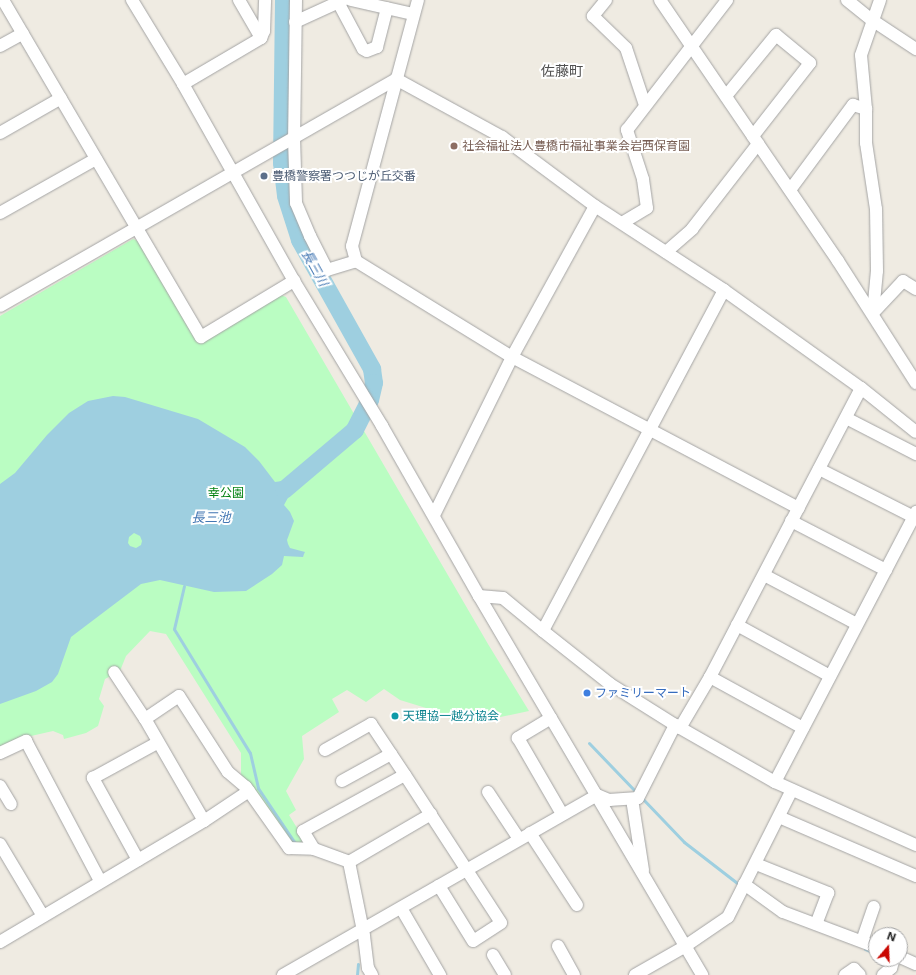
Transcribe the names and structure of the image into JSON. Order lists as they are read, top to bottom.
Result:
{
  "districts": ["佐藤町"],
  "water": ["長三川", "長三池"],
  "parks": ["幸公園"],
  "places": [
    "社会福祉法人豊橋市福祉事業会岩西保育園",
    "豊橋警察署つつじが丘交番",
    "ファミリーマート",
    "天理協一越分協会"
  ],
  "north": "top"
}
